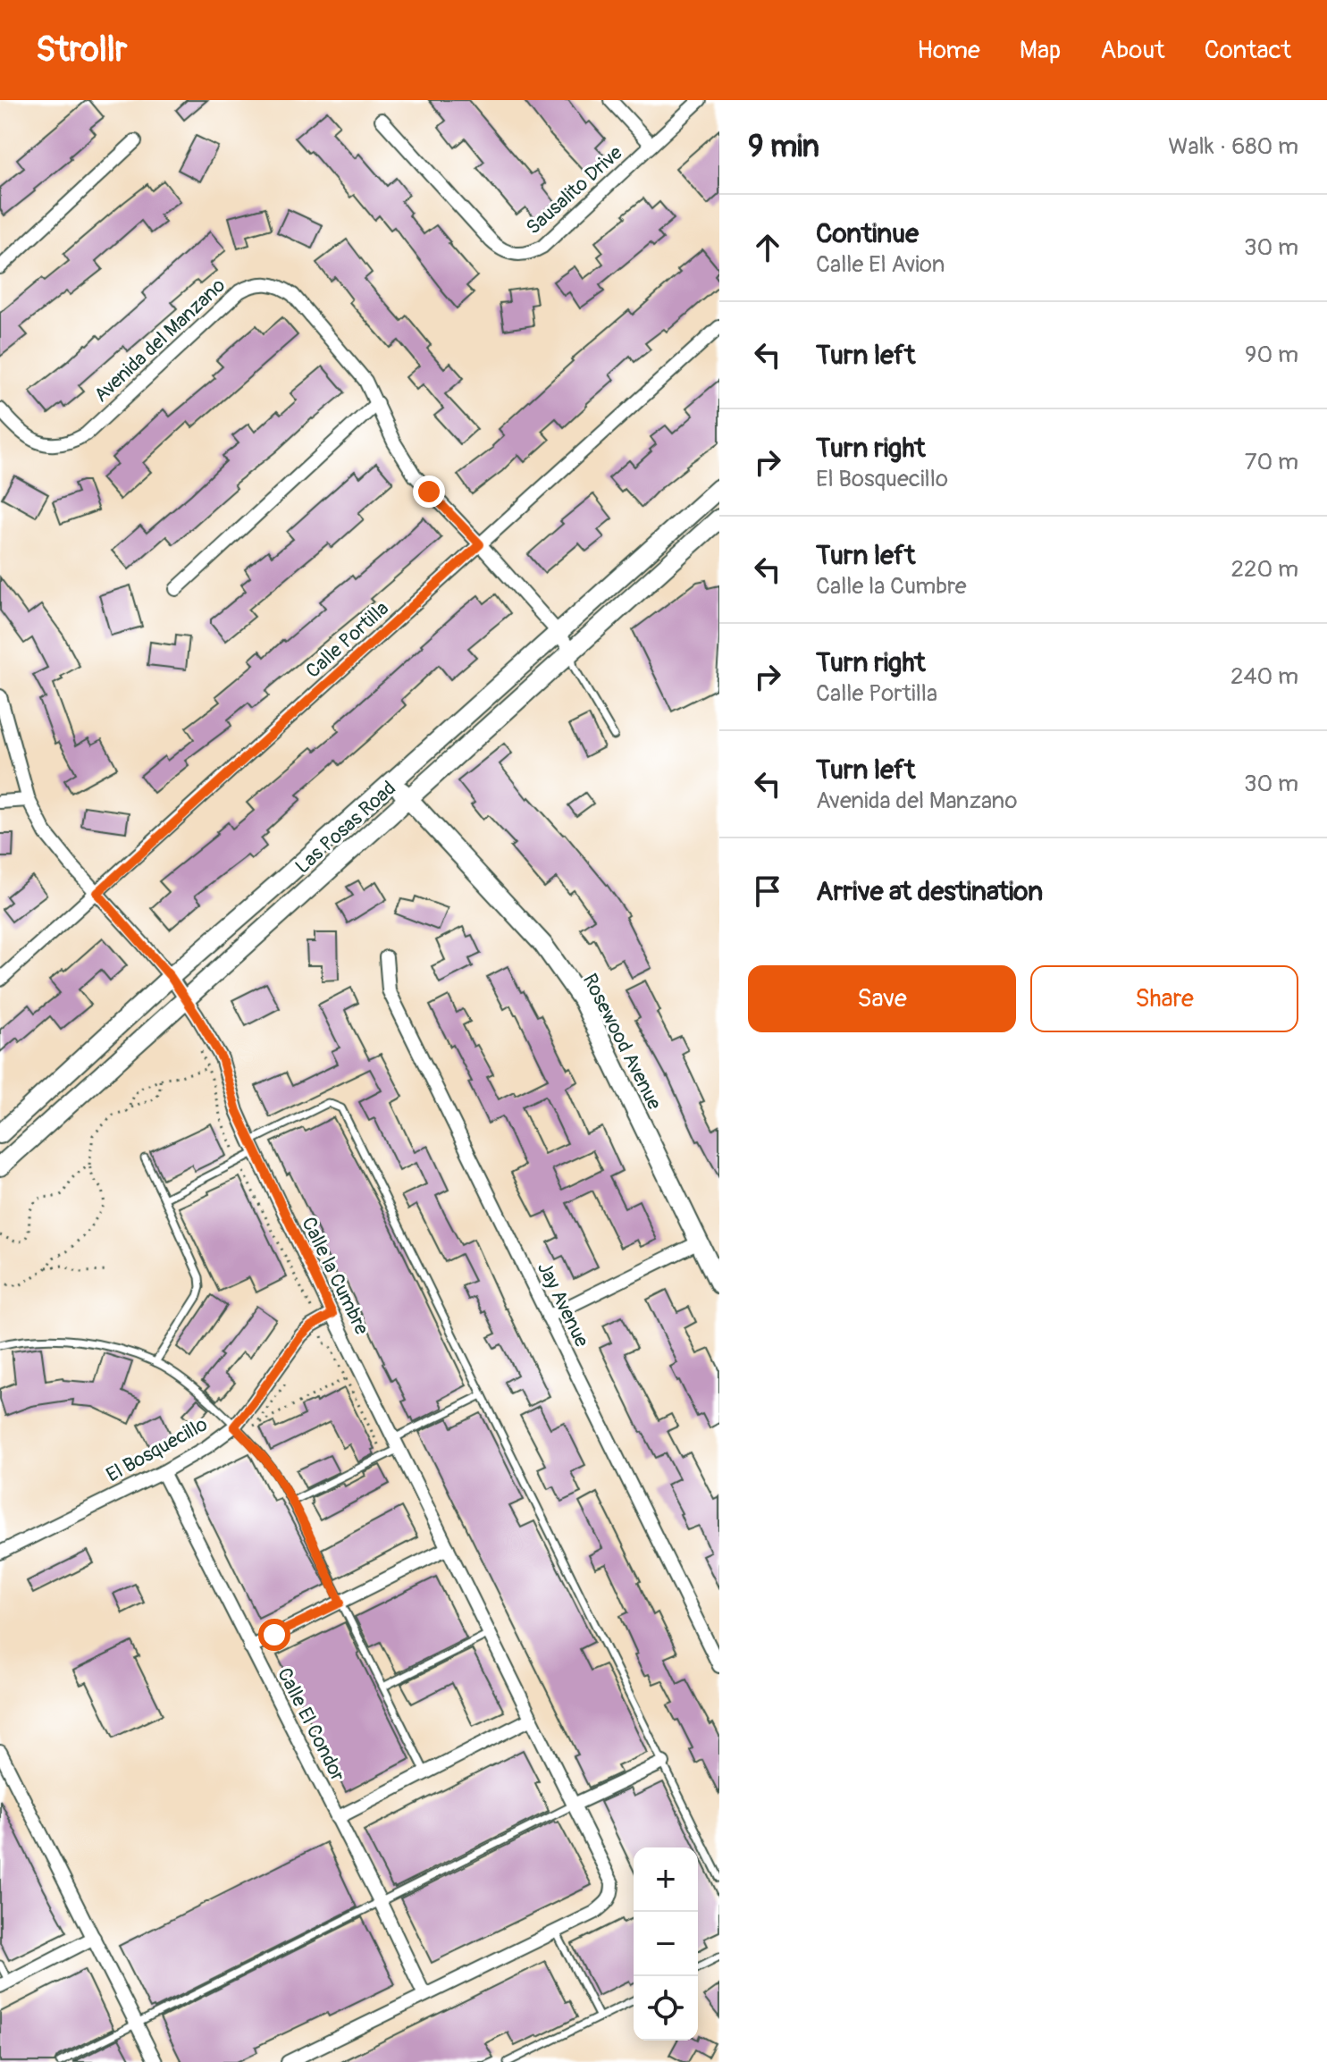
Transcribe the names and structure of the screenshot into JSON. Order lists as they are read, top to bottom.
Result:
{
  "streets": {
    "main road": ["Las Posas Road", "Rosewood Avenue"],
    "street": [
      "Sausalito Drive",
      "Avenida del Manzano",
      "Calle Portilla",
      "Calle la Cumbre",
      "Jay Avenue",
      "El Bosquecillo",
      "Calle El Condor"
    ]
  },
  "crossings": [
    ["Avenida del Manzano", "Calle Portilla"],
    ["Avenida del Manzano", "Las Posas Road"],
    ["Calle Portilla", "Calle la Cumbre"],
    ["Las Posas Road", "Rosewood Avenue"],
    ["Las Posas Road", "Calle la Cumbre"],
    ["Calle la Cumbre", "El Bosquecillo"],
    ["El Bosquecillo", "Calle El Condor"]
  ],
  "page": {
    "header": "Strollr",
    "nav": [
      "Home",
      "Map",
      "About",
      "Contact"
    ],
    "heading": ["9 min", "Walk · 680 m"],
    "list": [
      ["Continue", "Calle El Avion", "30 m"],
      ["Turn left", "90 m"],
      ["Turn right", "El Bosquecillo", "70 m"],
      ["Turn left", "Calle la Cumbre", "220 m"],
      ["Turn right", "Calle Portilla", "240 m"],
      ["Turn left", "Avenida del Manzano", "30 m"],
      "Arrive at destination"
    ],
    "buttons": ["Save", "Share"],
    "map_buttons": ["+", "−"]
  }
}
